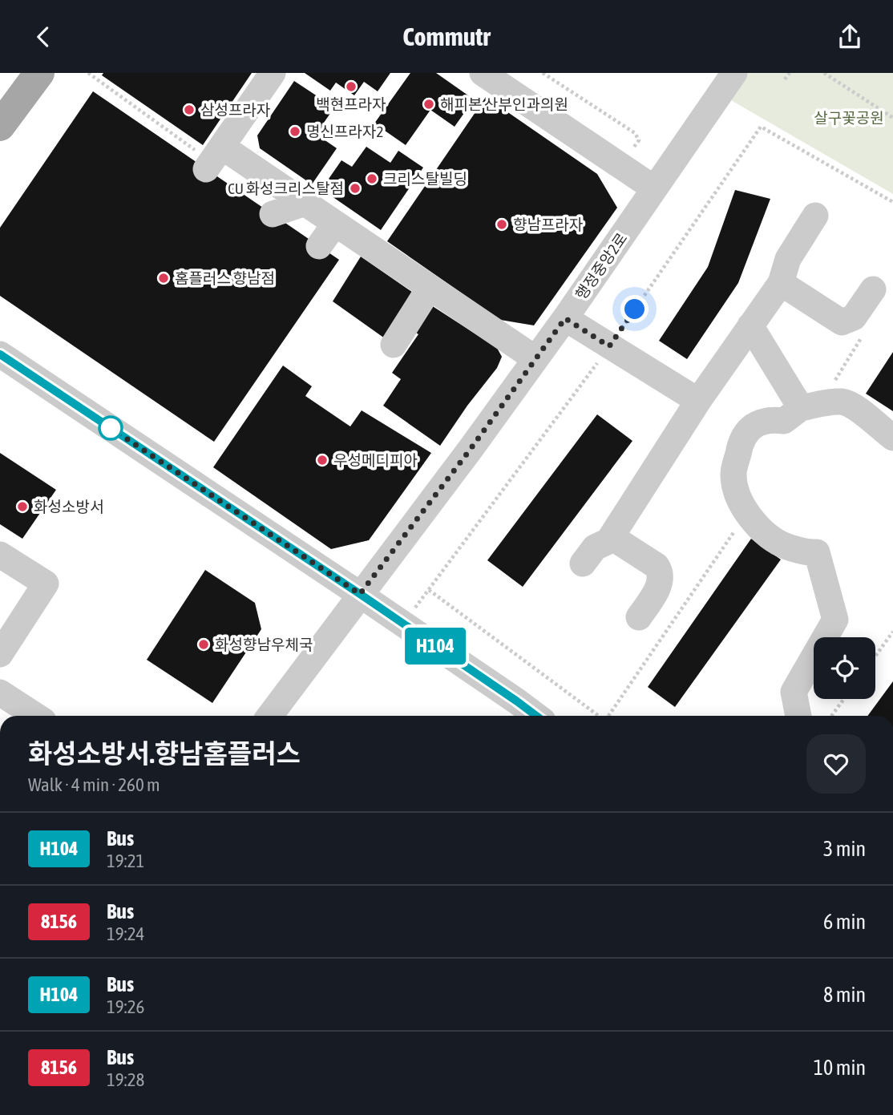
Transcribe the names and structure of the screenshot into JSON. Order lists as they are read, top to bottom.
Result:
{
  "streets": {
    "street": ["행정중앙2로"]
  },
  "parks": ["살구꽃공원"],
  "places": [
    "백현프라자",
    "해피본 산부인과의원",
    "삼성프라자",
    "명신프라자2",
    "크리스탈빌딩",
    "CU 화성크리스탈점",
    "향남프라자",
    "홈플러스 향남점",
    "우성메디피아",
    "화성소방서",
    "화성향남우체국"
  ],
  "lines": ["bus line H104"],
  "page": {
    "header": "Commutr",
    "on_map": "H104",
    "heading": ["화성소방서.향남홈플러스", "Walk · 4 min · 260 m"],
    "list": [
      {
        "mark": "H104",
        "name": "Bus",
        "note": "19:21",
        "value": "3 min"
      },
      {
        "mark": "8156",
        "name": "Bus",
        "note": "19:24",
        "value": "6 min"
      },
      {
        "mark": "H104",
        "name": "Bus",
        "note": "19:26",
        "value": "8 min"
      },
      {
        "mark": "8156",
        "name": "Bus",
        "note": "19:28",
        "value": "10 min"
      }
    ]
  }
}
